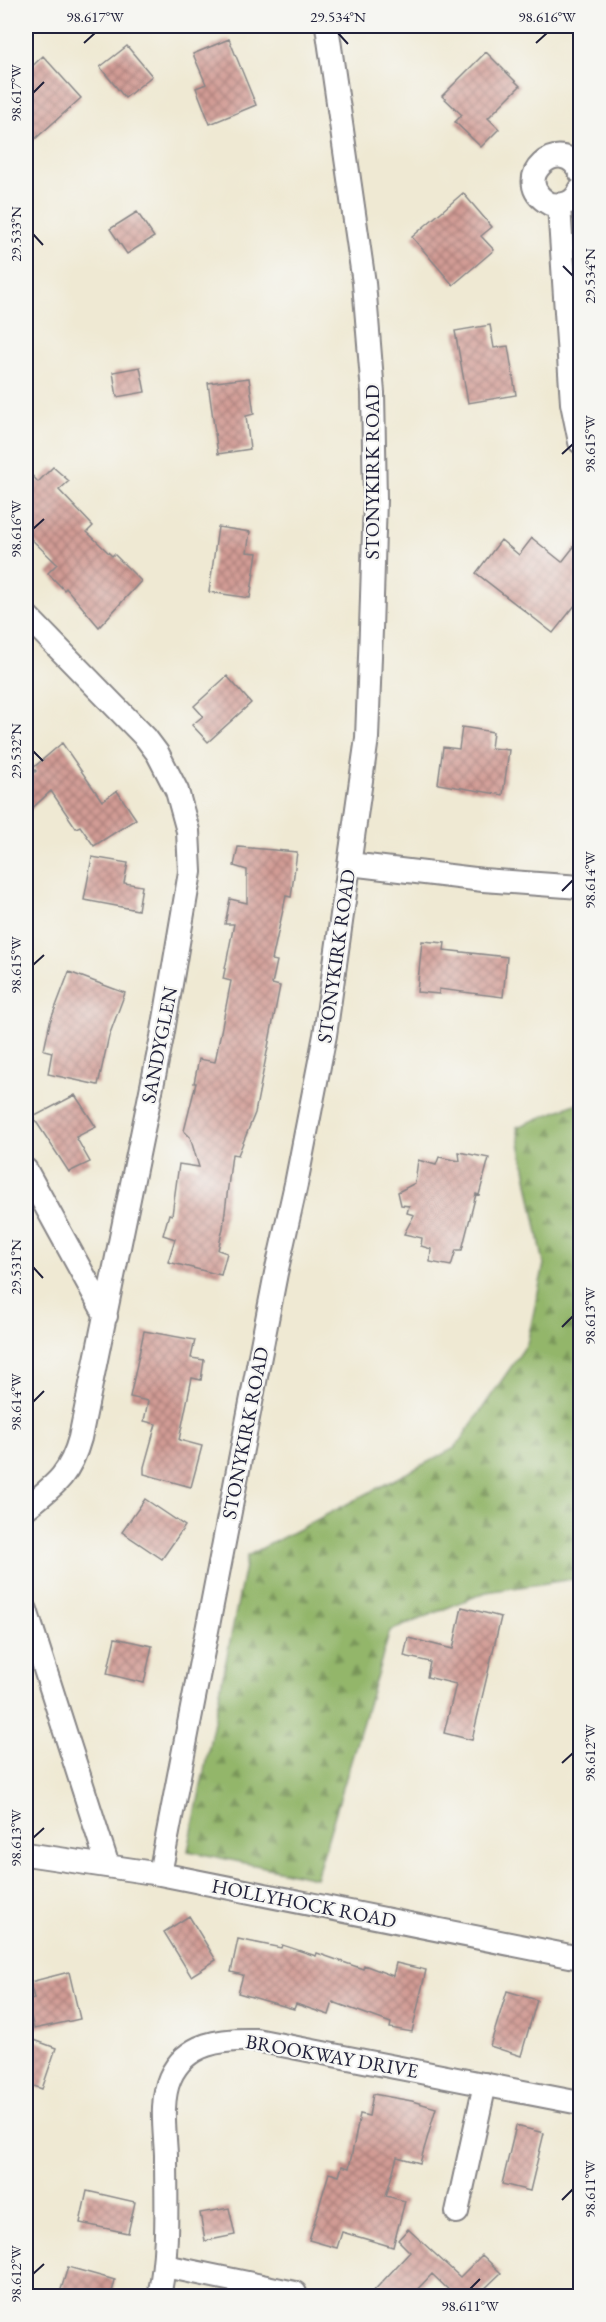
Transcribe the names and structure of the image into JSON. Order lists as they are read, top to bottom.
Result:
{
  "streets": {
    "street": [
      "STONYKIRK ROAD",
      "SANDYGLEN",
      "HOLLYHOCK ROAD",
      "BROOKWAY DRIVE"
    ]
  },
  "crossings": [
    ["STONYKIRK ROAD", "HOLLYHOCK ROAD"]
  ],
  "coordinates": [
    "98.617°W",
    "29.534°N",
    "98.616°W",
    "29.533°N",
    "98.615°W",
    "29.532°N",
    "98.614°W",
    "29.531°N",
    "98.613°W",
    "98.612°W",
    "98.611°W"
  ]
}
